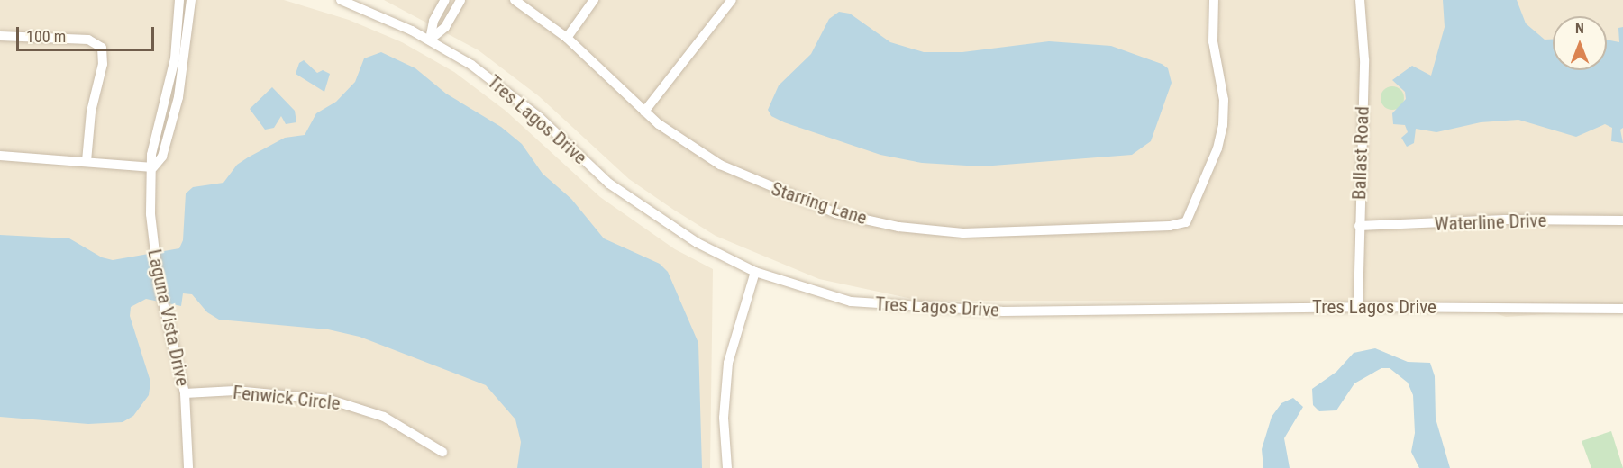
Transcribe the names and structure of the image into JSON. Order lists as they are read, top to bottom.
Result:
{
  "streets": {
    "street": [
      "Tres Lagos Drive",
      "Ballast Road",
      "Starring Lane",
      "Waterline Drive",
      "Laguna Vista Drive",
      "Fenwick Circle"
    ]
  },
  "crossings": [
    ["Tres Lagos Drive", "Ballast Road"],
    ["Ballast Road", "Waterline Drive"],
    ["Laguna Vista Drive", "Fenwick Circle"]
  ],
  "scale_bar": "100 m",
  "north": "top"
}
